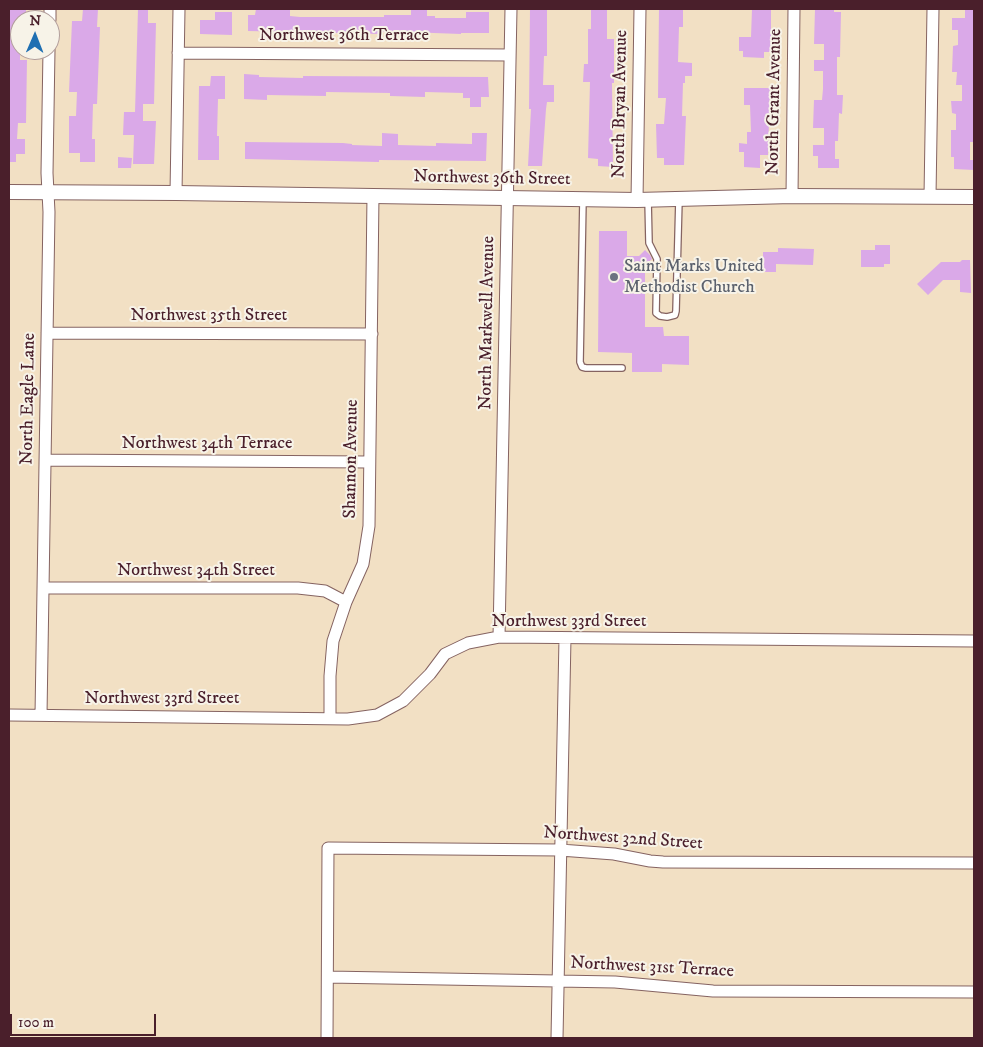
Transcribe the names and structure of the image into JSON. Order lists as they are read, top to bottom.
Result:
{
  "streets": {
    "street": [
      "Northwest 36th Terrace",
      "North Grant Avenue",
      "North Bryan Avenue",
      "Northwest 36th Street",
      "Northwest 35th Street",
      "North Markwell Avenue",
      "North Eagle Lane",
      "Northwest 34th Terrace",
      "Shannon Avenue",
      "Northwest 34th Street",
      "Northwest 33rd Street",
      "Northwest 32nd Street",
      "Northwest 31st Terrace"
    ]
  },
  "crossings": [
    ["Northwest 36th Terrace", "North Markwell Avenue"],
    ["North Grant Avenue", "Northwest 36th Street"],
    ["North Bryan Avenue", "Northwest 36th Street"],
    ["Northwest 36th Street", "North Markwell Avenue"],
    ["Northwest 36th Street", "North Eagle Lane"],
    ["Northwest 36th Street", "Shannon Avenue"],
    ["Northwest 35th Street", "North Eagle Lane"],
    ["Northwest 35th Street", "Shannon Avenue"],
    ["North Markwell Avenue", "Northwest 33rd Street"],
    ["North Eagle Lane", "Northwest 34th Terrace"],
    ["North Eagle Lane", "Northwest 34th Street"],
    ["North Eagle Lane", "Northwest 33rd Street"],
    ["Northwest 34th Terrace", "Shannon Avenue"],
    ["Shannon Avenue", "Northwest 34th Street"],
    ["Shannon Avenue", "Northwest 33rd Street"],
    ["Northwest 32nd Street", "Northwest 31st Terrace"]
  ],
  "places": ["Saint Marks United Methodist Church"],
  "scale_bar": "100 m",
  "north": "top"
}
